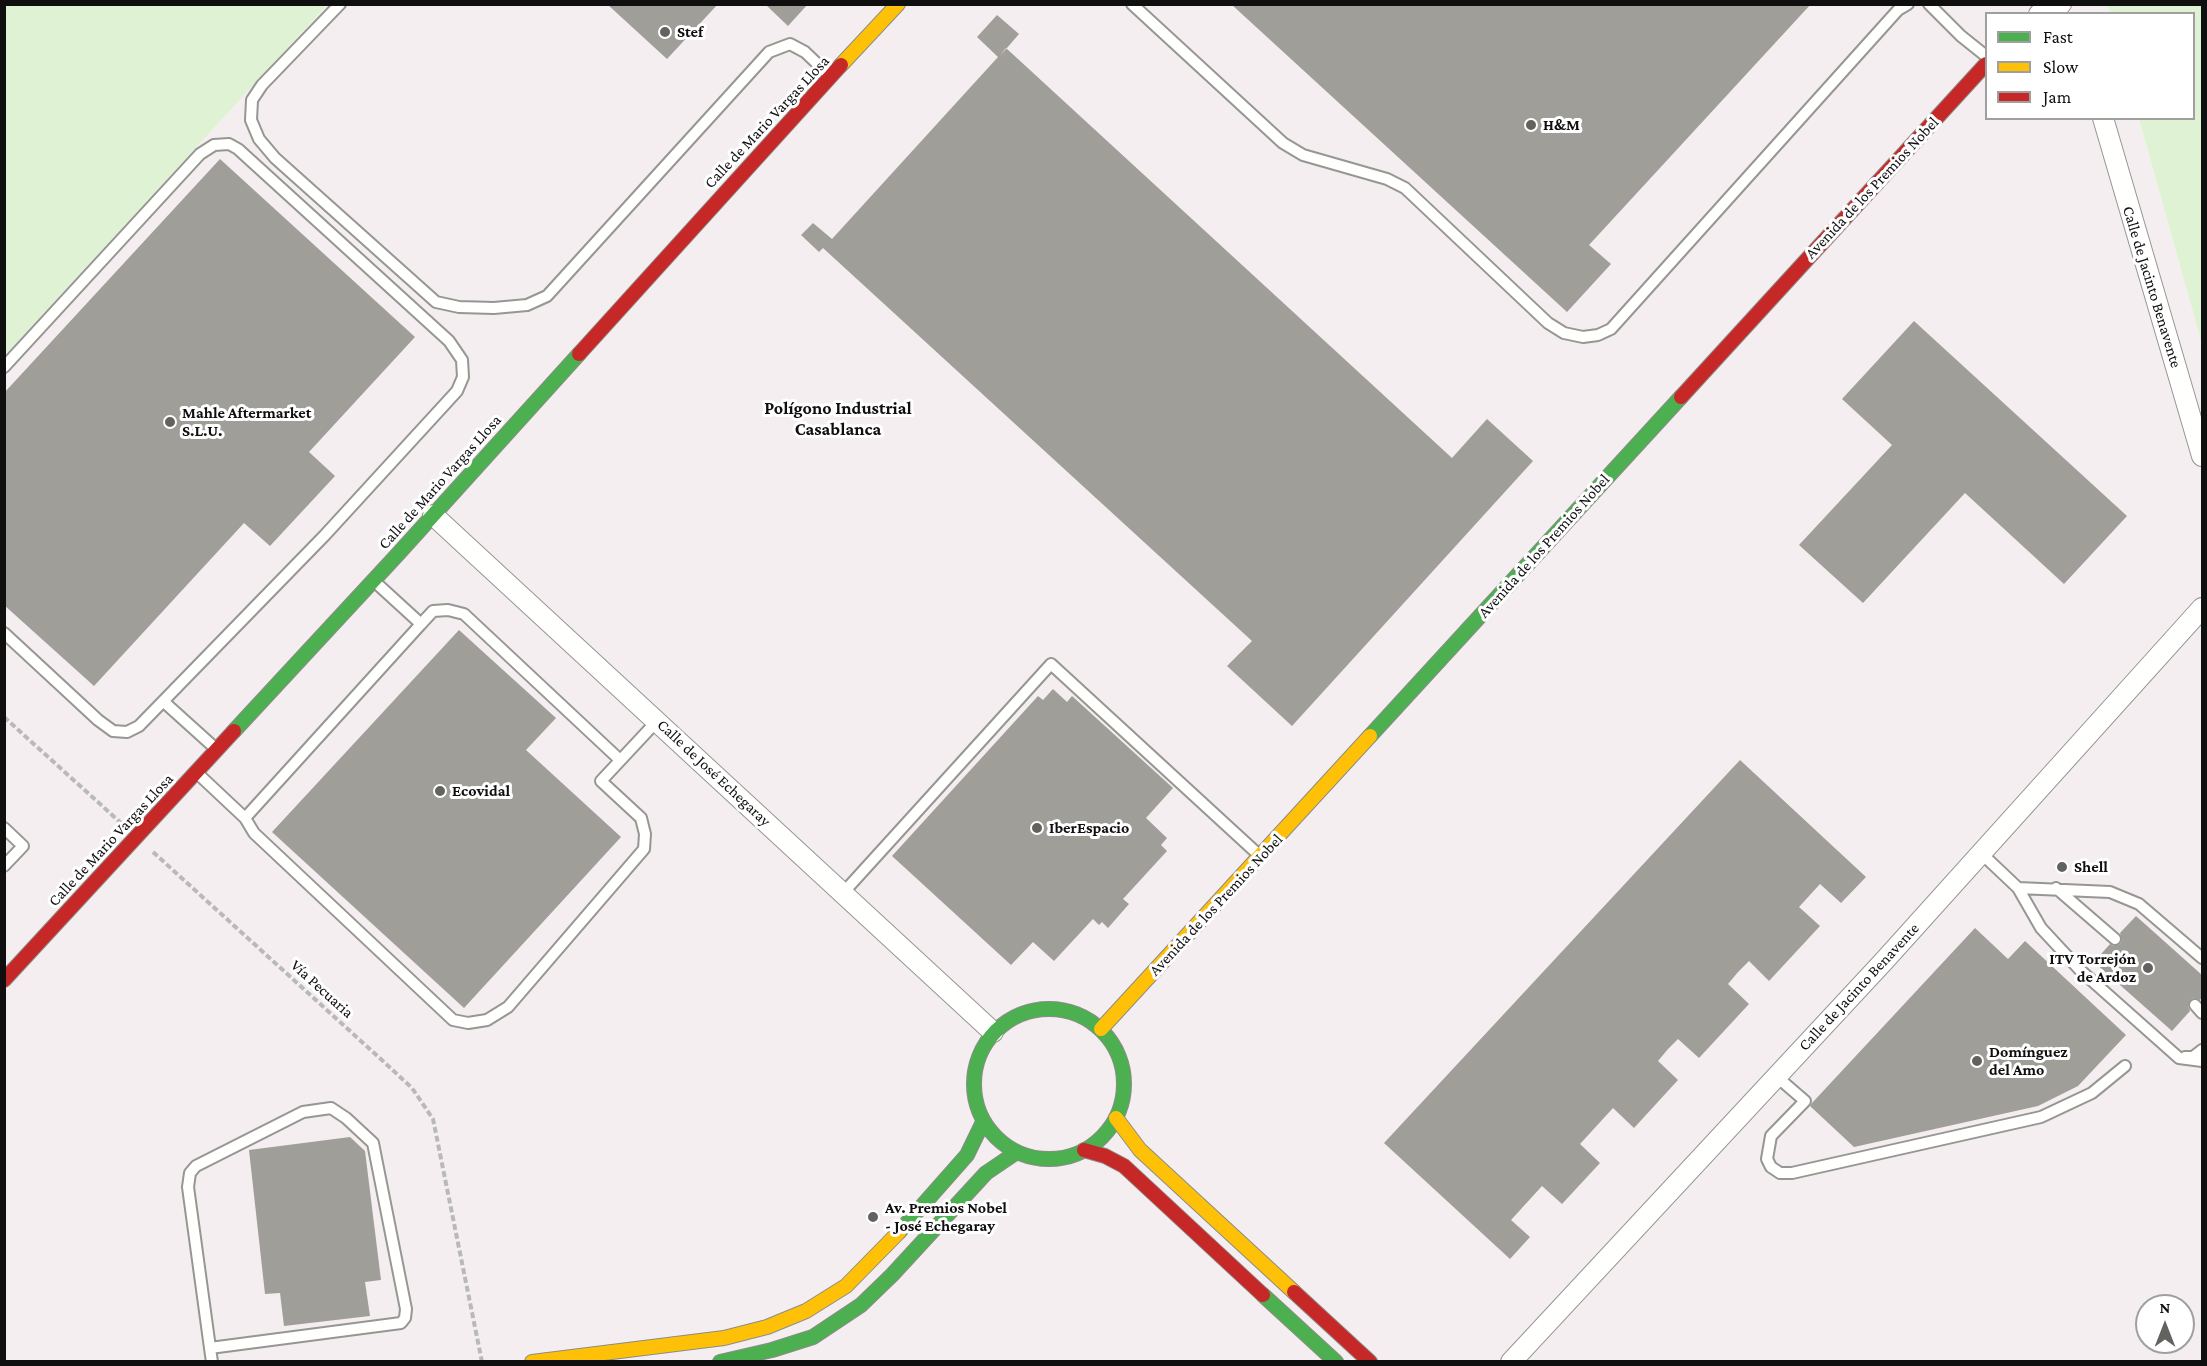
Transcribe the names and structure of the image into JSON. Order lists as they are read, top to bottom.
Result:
{
  "streets": {
    "street": [
      "Calle de Mario Vargas Llosa",
      "Avenida de los Premios Nobel",
      "Calle de Jacinto Benavente",
      "Calle de José Echegaray"
    ],
    "path": ["Vía Pecuaria"]
  },
  "crossings": [
    ["Calle de Mario Vargas Llosa", "Calle de José Echegaray"],
    ["Calle de Mario Vargas Llosa", "Vía Pecuaria"],
    ["Avenida de los Premios Nobel", "Calle de José Echegaray"]
  ],
  "districts": ["Polígono Industrial Casablanca"],
  "places": [
    "Stef",
    "H&M",
    "Mahle Aftermarket S.L.U.",
    "Ecovidal",
    "IberEspacio",
    "Shell",
    "ITV Torrejón de Ardoz",
    "Domínguez del Amo",
    "Av. Premios Nobel - José Echegaray"
  ],
  "legend": ["Fast", "Slow", "Jam"],
  "north": "top"
}
